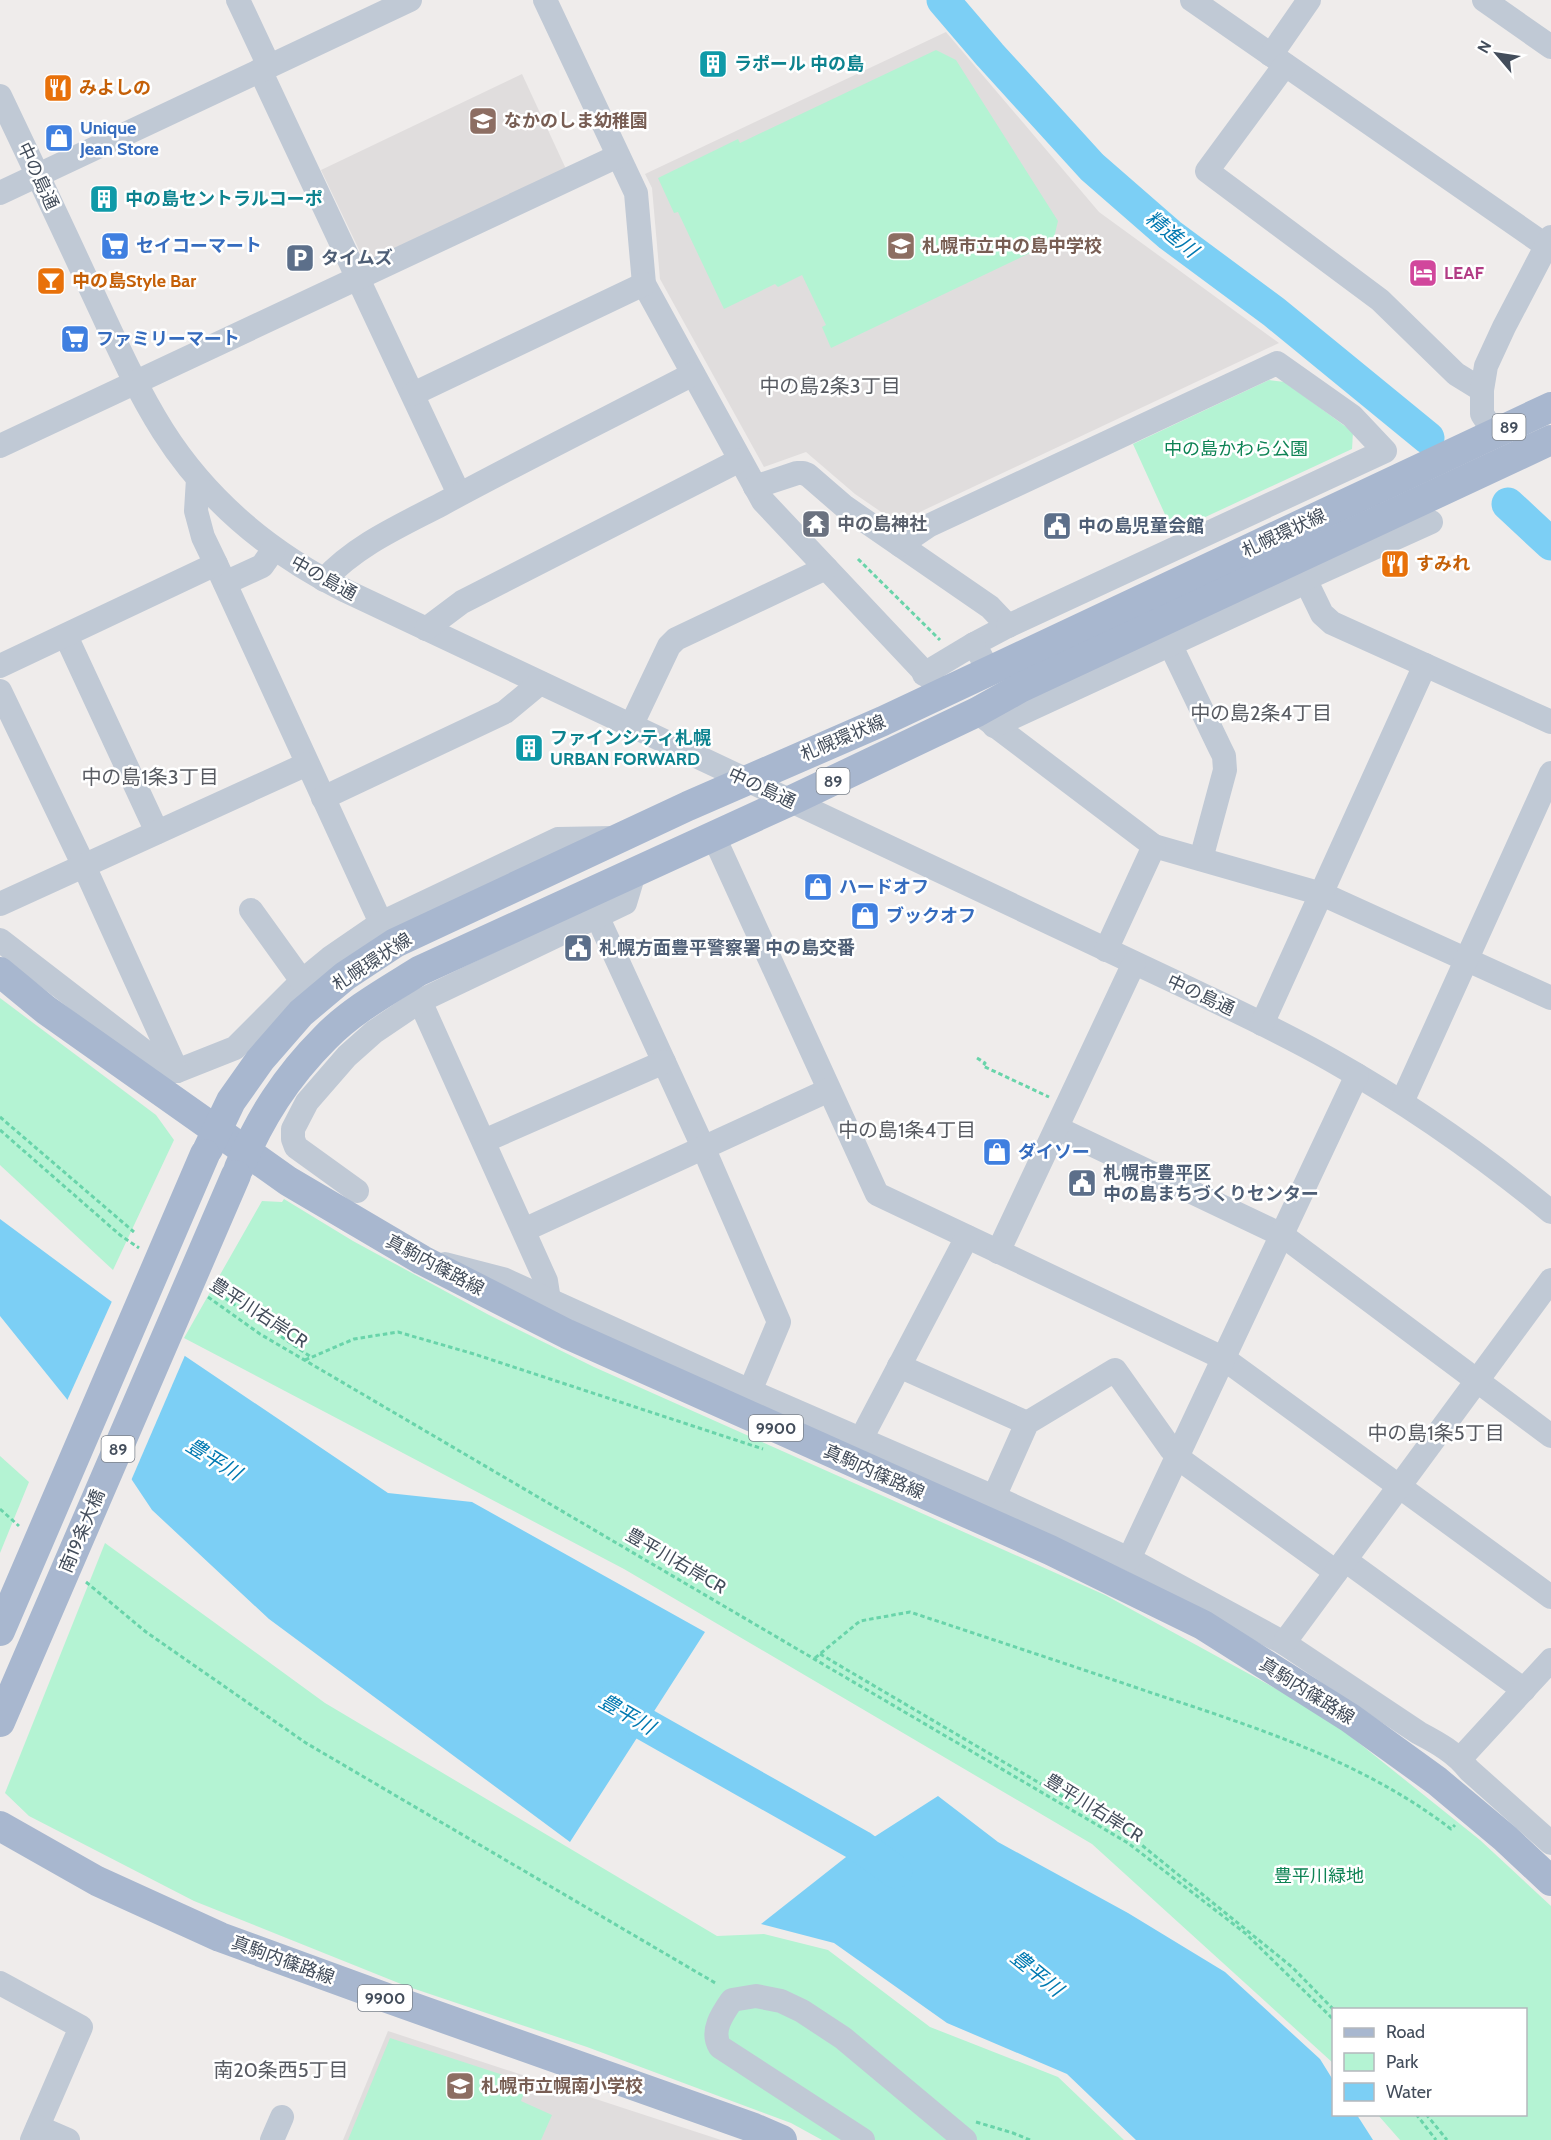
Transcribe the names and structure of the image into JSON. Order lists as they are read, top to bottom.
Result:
{
  "streets": {
    "main road": [
      "89",
      "札幌環状線",
      "真駒内篠路線",
      "9900",
      "南19条大橋"
    ],
    "street": ["中の島通"],
    "path": ["豊平川右岸CR"]
  },
  "crossings": [
    ["中の島通", "札幌環状線"],
    ["札幌環状線", "真駒内篠路線"],
    ["札幌環状線", "南19条大橋"],
    ["真駒内篠路線", "南19条大橋"]
  ],
  "districts": [
    "中の島2条3丁目",
    "中の島2条4丁目",
    "中の島1条3丁目",
    "中の島1条4丁目",
    "中の島1条5丁目",
    "南20条西5丁目"
  ],
  "water": ["精進川", "豊平川"],
  "parks": ["中の島かわら公園", "豊平川緑地"],
  "places": {
    "building": ["ラポール 中の島", "中の島セントラルコーポ", "ファインシティ札幌 URBAN FORWARD"],
    "restaurant": ["みよしの", "すみれ"],
    "school or university": ["なかのしま幼稚園", "札幌市立中の島中学校", "札幌市立幌南小学校"],
    "shop": [
      "Unique Jean Store",
      "ハードオフ",
      "ブックオフ",
      "ダイソー"
    ],
    "supermarket": ["セイコーマート", "ファミリーマート"],
    "parking": ["タイムズ"],
    "hotel": ["LEAF"],
    "bar": ["中の島Style Bar"],
    "temple": ["中の島神社"],
    "public building": ["中の島児童会館", "札幌方面豊平警察署 中の島交番", "札幌市豊平区 中の島まちづくりセンター"]
  },
  "legend": ["Road", "Park", "Water"],
  "north": "top left"
}
